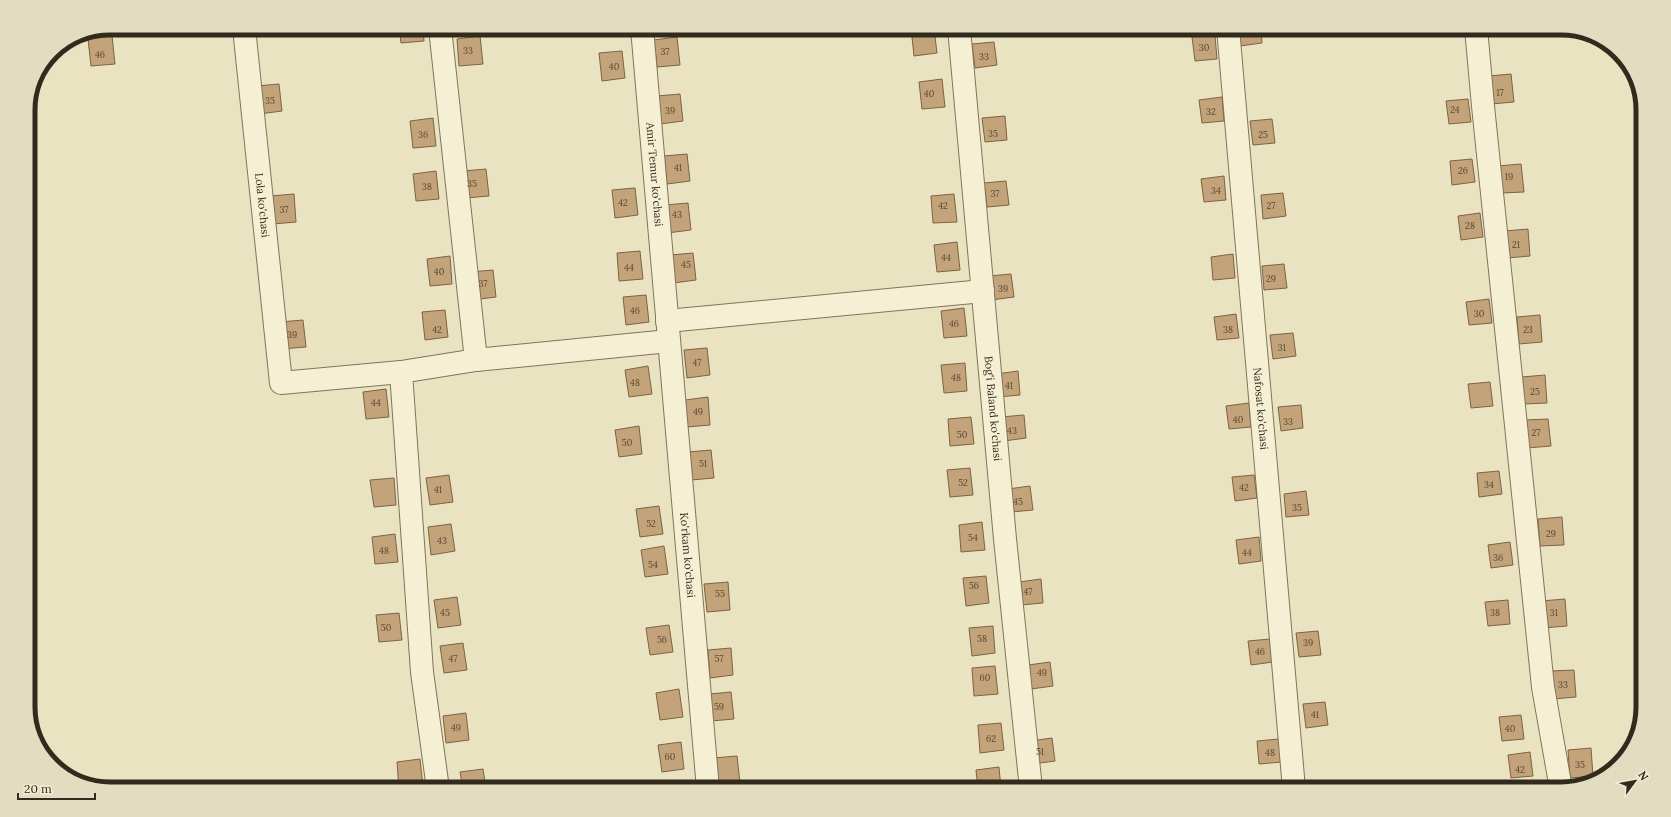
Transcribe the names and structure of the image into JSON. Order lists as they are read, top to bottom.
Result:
{
  "streets": {
    "street": [
      "Amir Temur ko'chasi",
      "Lola ko'chasi",
      "Bog'i Baland ko'chasi",
      "Nafosat ko'chasi",
      "Ko'rkam ko'chasi"
    ]
  },
  "crossings": [
    ["Amir Temur ko'chasi", "Ko'rkam ko'chasi"]
  ],
  "house_numbers": [
    "30",
    "33",
    "37",
    "46",
    "33",
    "40",
    "17",
    "40",
    "35",
    "24",
    "39",
    "32",
    "35",
    "36",
    "25",
    "41",
    "26",
    "19",
    "35",
    "38",
    "34",
    "37",
    "42",
    "42",
    "27",
    "37",
    "43",
    "28",
    "21",
    "44",
    "45",
    "44",
    "40",
    "29",
    "37",
    "39",
    "46",
    "30",
    "46",
    "42",
    "38",
    "23",
    "39",
    "31",
    "47",
    "48",
    "48",
    "41",
    "25",
    "44",
    "49",
    "40",
    "33",
    "43",
    "27",
    "50",
    "50",
    "51",
    "52",
    "34",
    "42",
    "41",
    "45",
    "35",
    "52",
    "29",
    "54",
    "43",
    "48",
    "44",
    "36",
    "54",
    "56",
    "47",
    "55",
    "45",
    "38",
    "31",
    "50",
    "58",
    "56",
    "39",
    "46",
    "47",
    "57",
    "49",
    "60",
    "33",
    "59",
    "41",
    "49",
    "40",
    "62",
    "51",
    "48",
    "60",
    "35",
    "42"
  ],
  "scale_bar": "20 m",
  "north": "top right"
}
